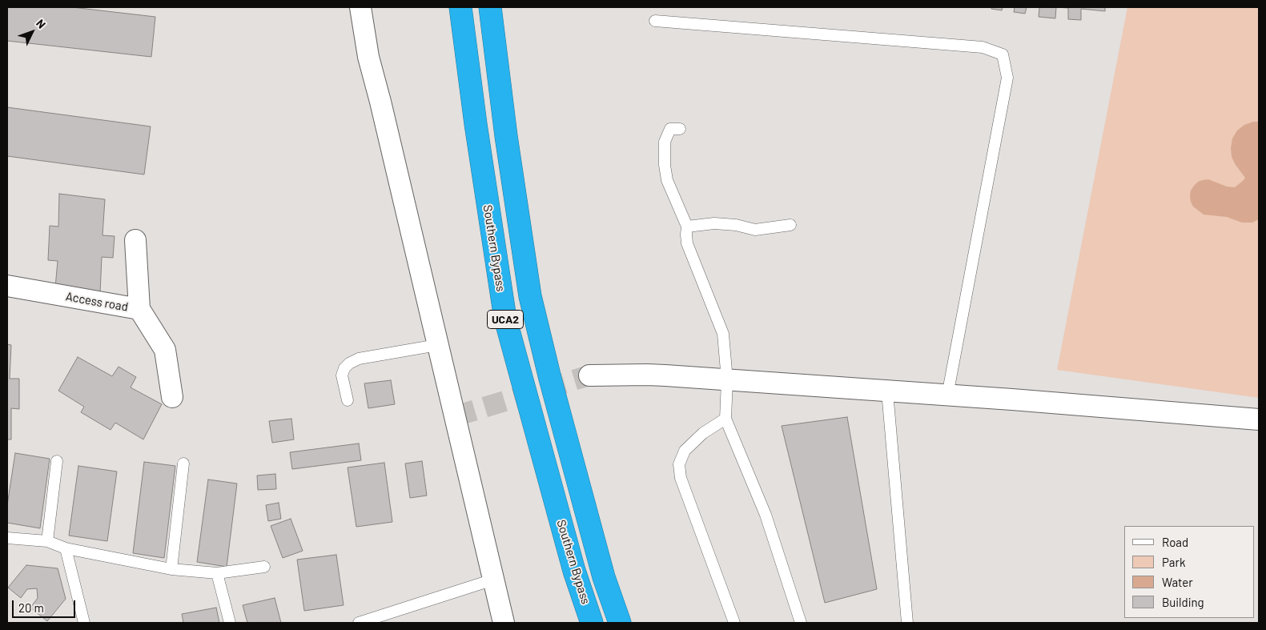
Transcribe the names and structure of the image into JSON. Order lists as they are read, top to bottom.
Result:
{
  "streets": {
    "highway": ["Southern Bypass", "UCA2"],
    "street": ["Access road"]
  },
  "legend": [
    "Road",
    "Park",
    "Water",
    "Building"
  ],
  "scale_bar": "20 m",
  "north": "top right"
}
